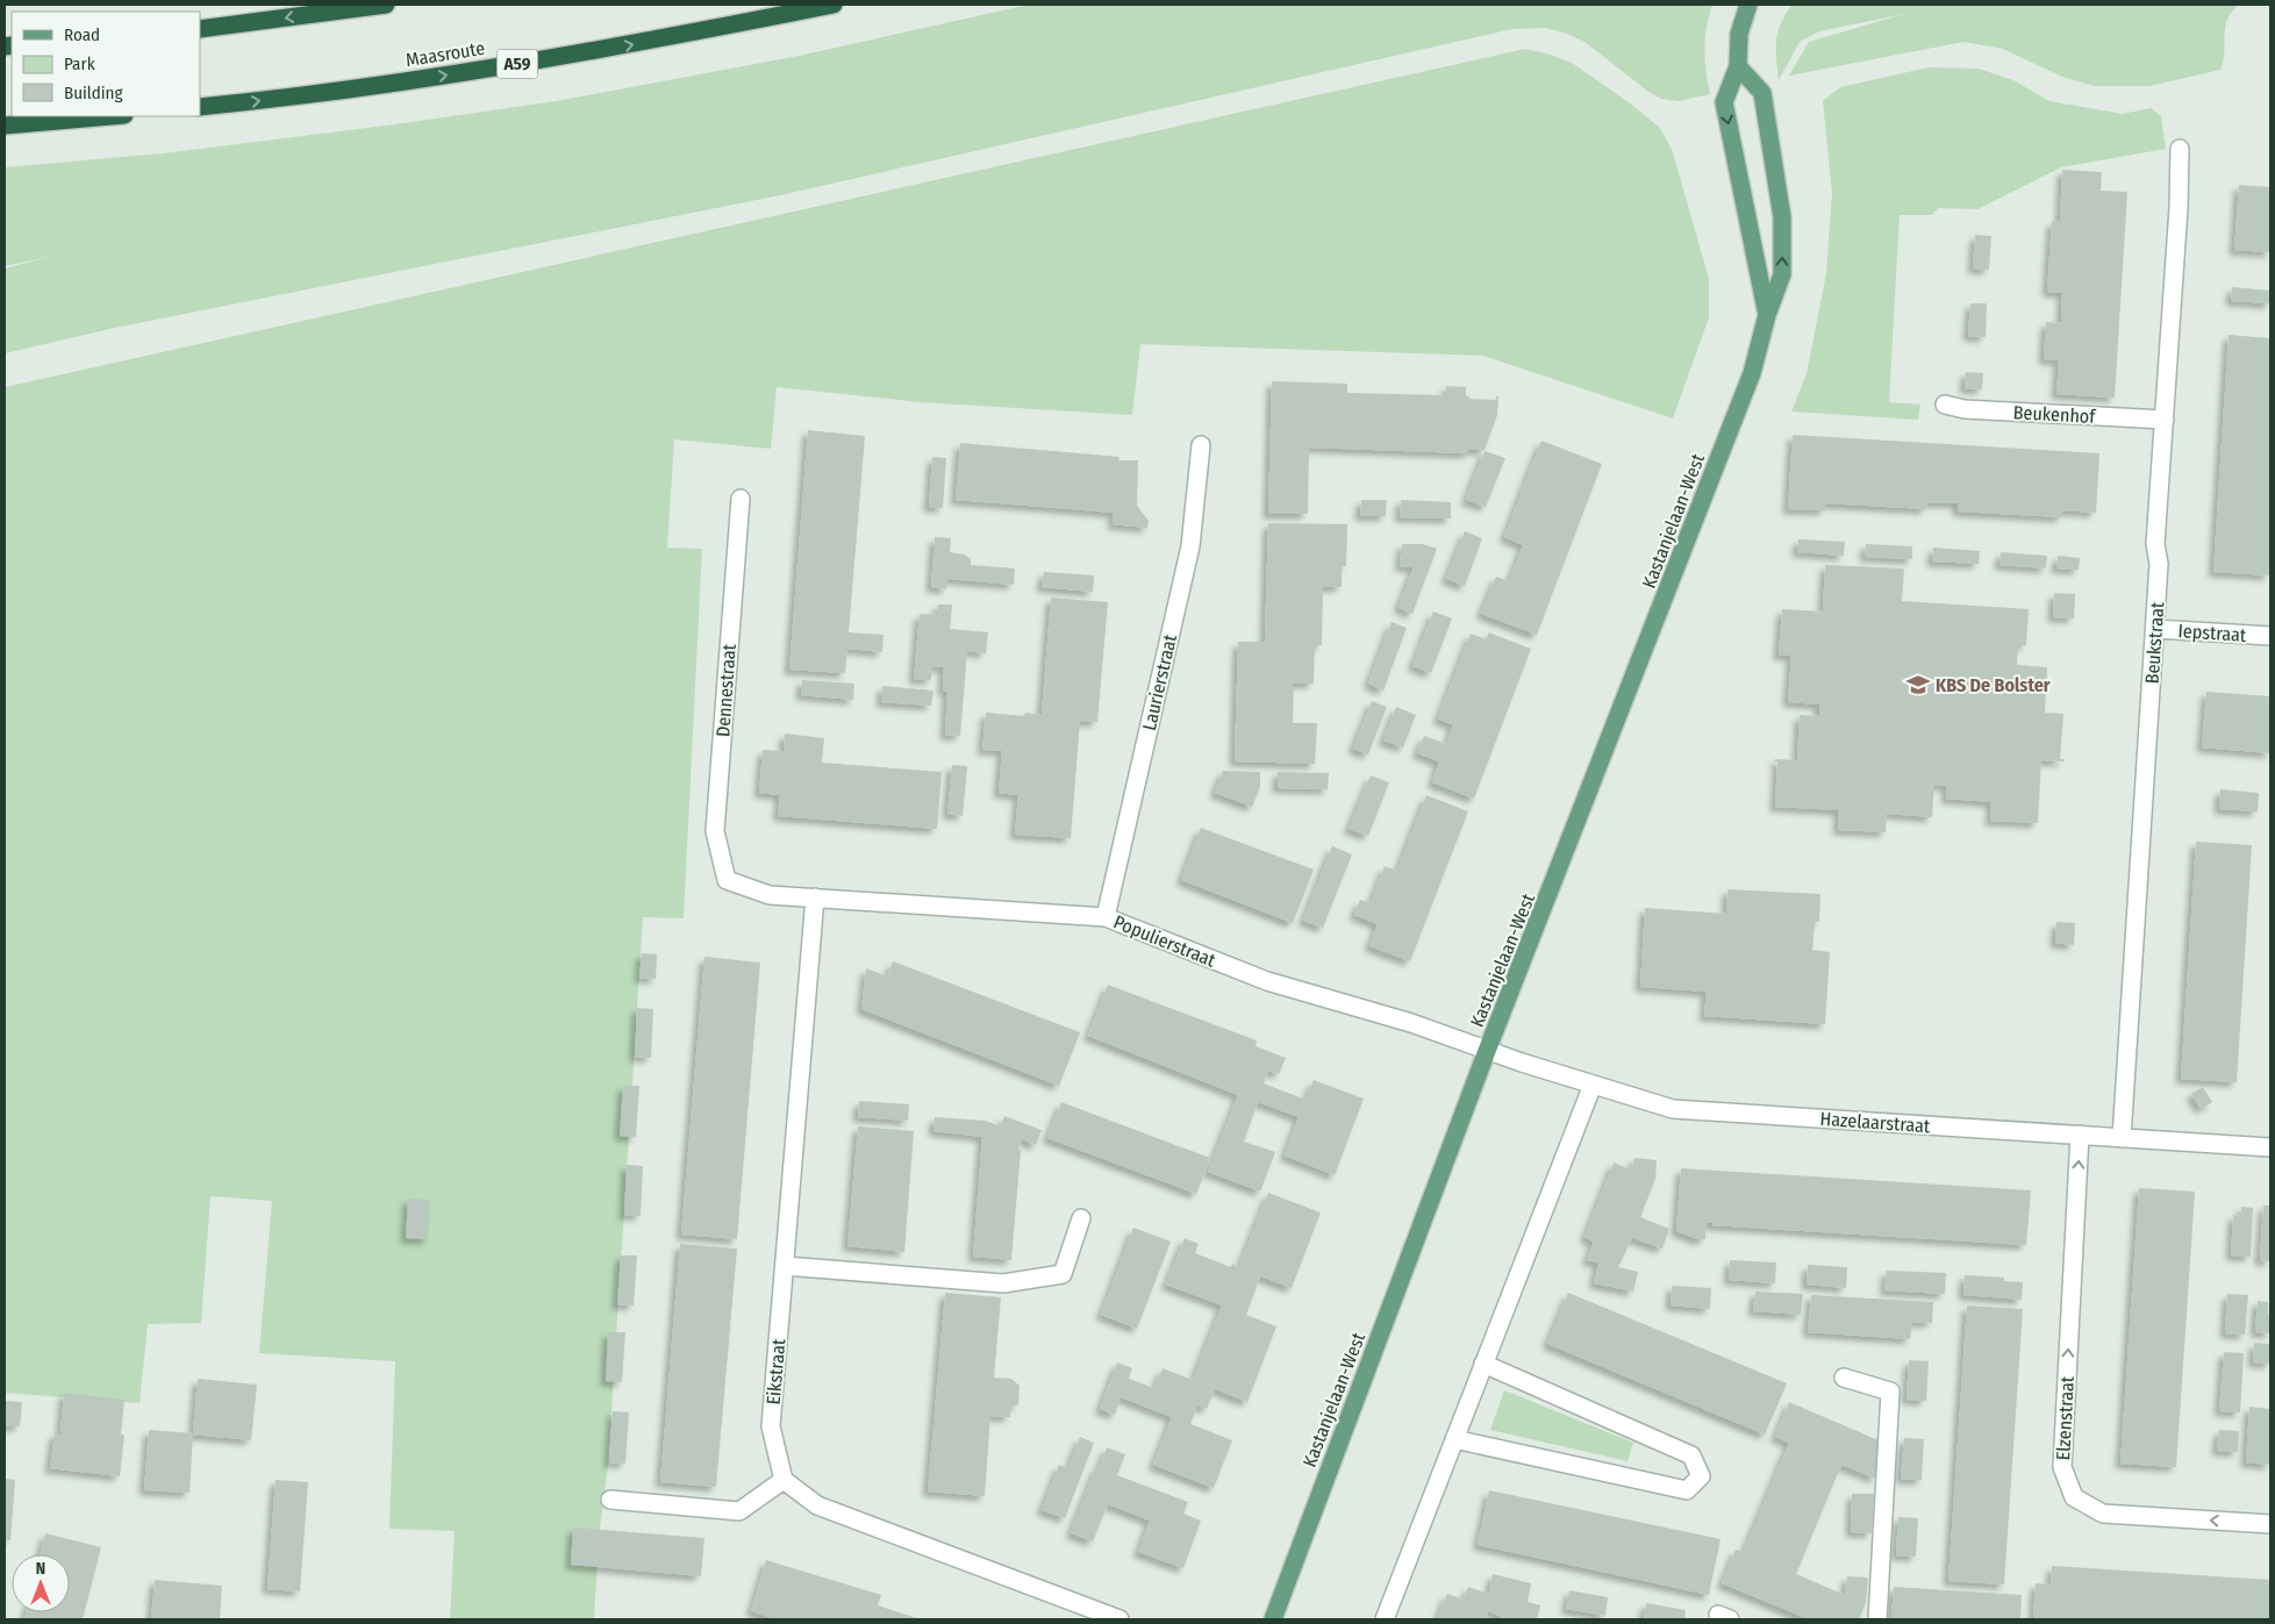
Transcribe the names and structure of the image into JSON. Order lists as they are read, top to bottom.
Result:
{
  "streets": {
    "highway": ["Maasroute", "A59"],
    "main road": ["Kastanjelaan-West"],
    "street": [
      "Beukenhof",
      "Iepstraat",
      "Beukstraat",
      "Laurierstraat",
      "Dennestraat",
      "Populierstraat",
      "Hazelaarstraat",
      "Eikstraat",
      "Elzenstraat"
    ]
  },
  "crossings": [
    ["Beukenhof", "Beukstraat"],
    ["Kastanjelaan-West", "Populierstraat"],
    ["Kastanjelaan-West", "Hazelaarstraat"],
    ["Iepstraat", "Beukstraat"],
    ["Beukstraat", "Hazelaarstraat"],
    ["Laurierstraat", "Populierstraat"],
    ["Dennestraat", "Populierstraat"],
    ["Populierstraat", "Hazelaarstraat"],
    ["Populierstraat", "Eikstraat"],
    ["Hazelaarstraat", "Elzenstraat"]
  ],
  "one_way": ["Maasroute"],
  "places": {
    "school or university": ["KBS De Bolster"]
  },
  "legend": ["Road", "Park", "Building"],
  "north": "top"
}
